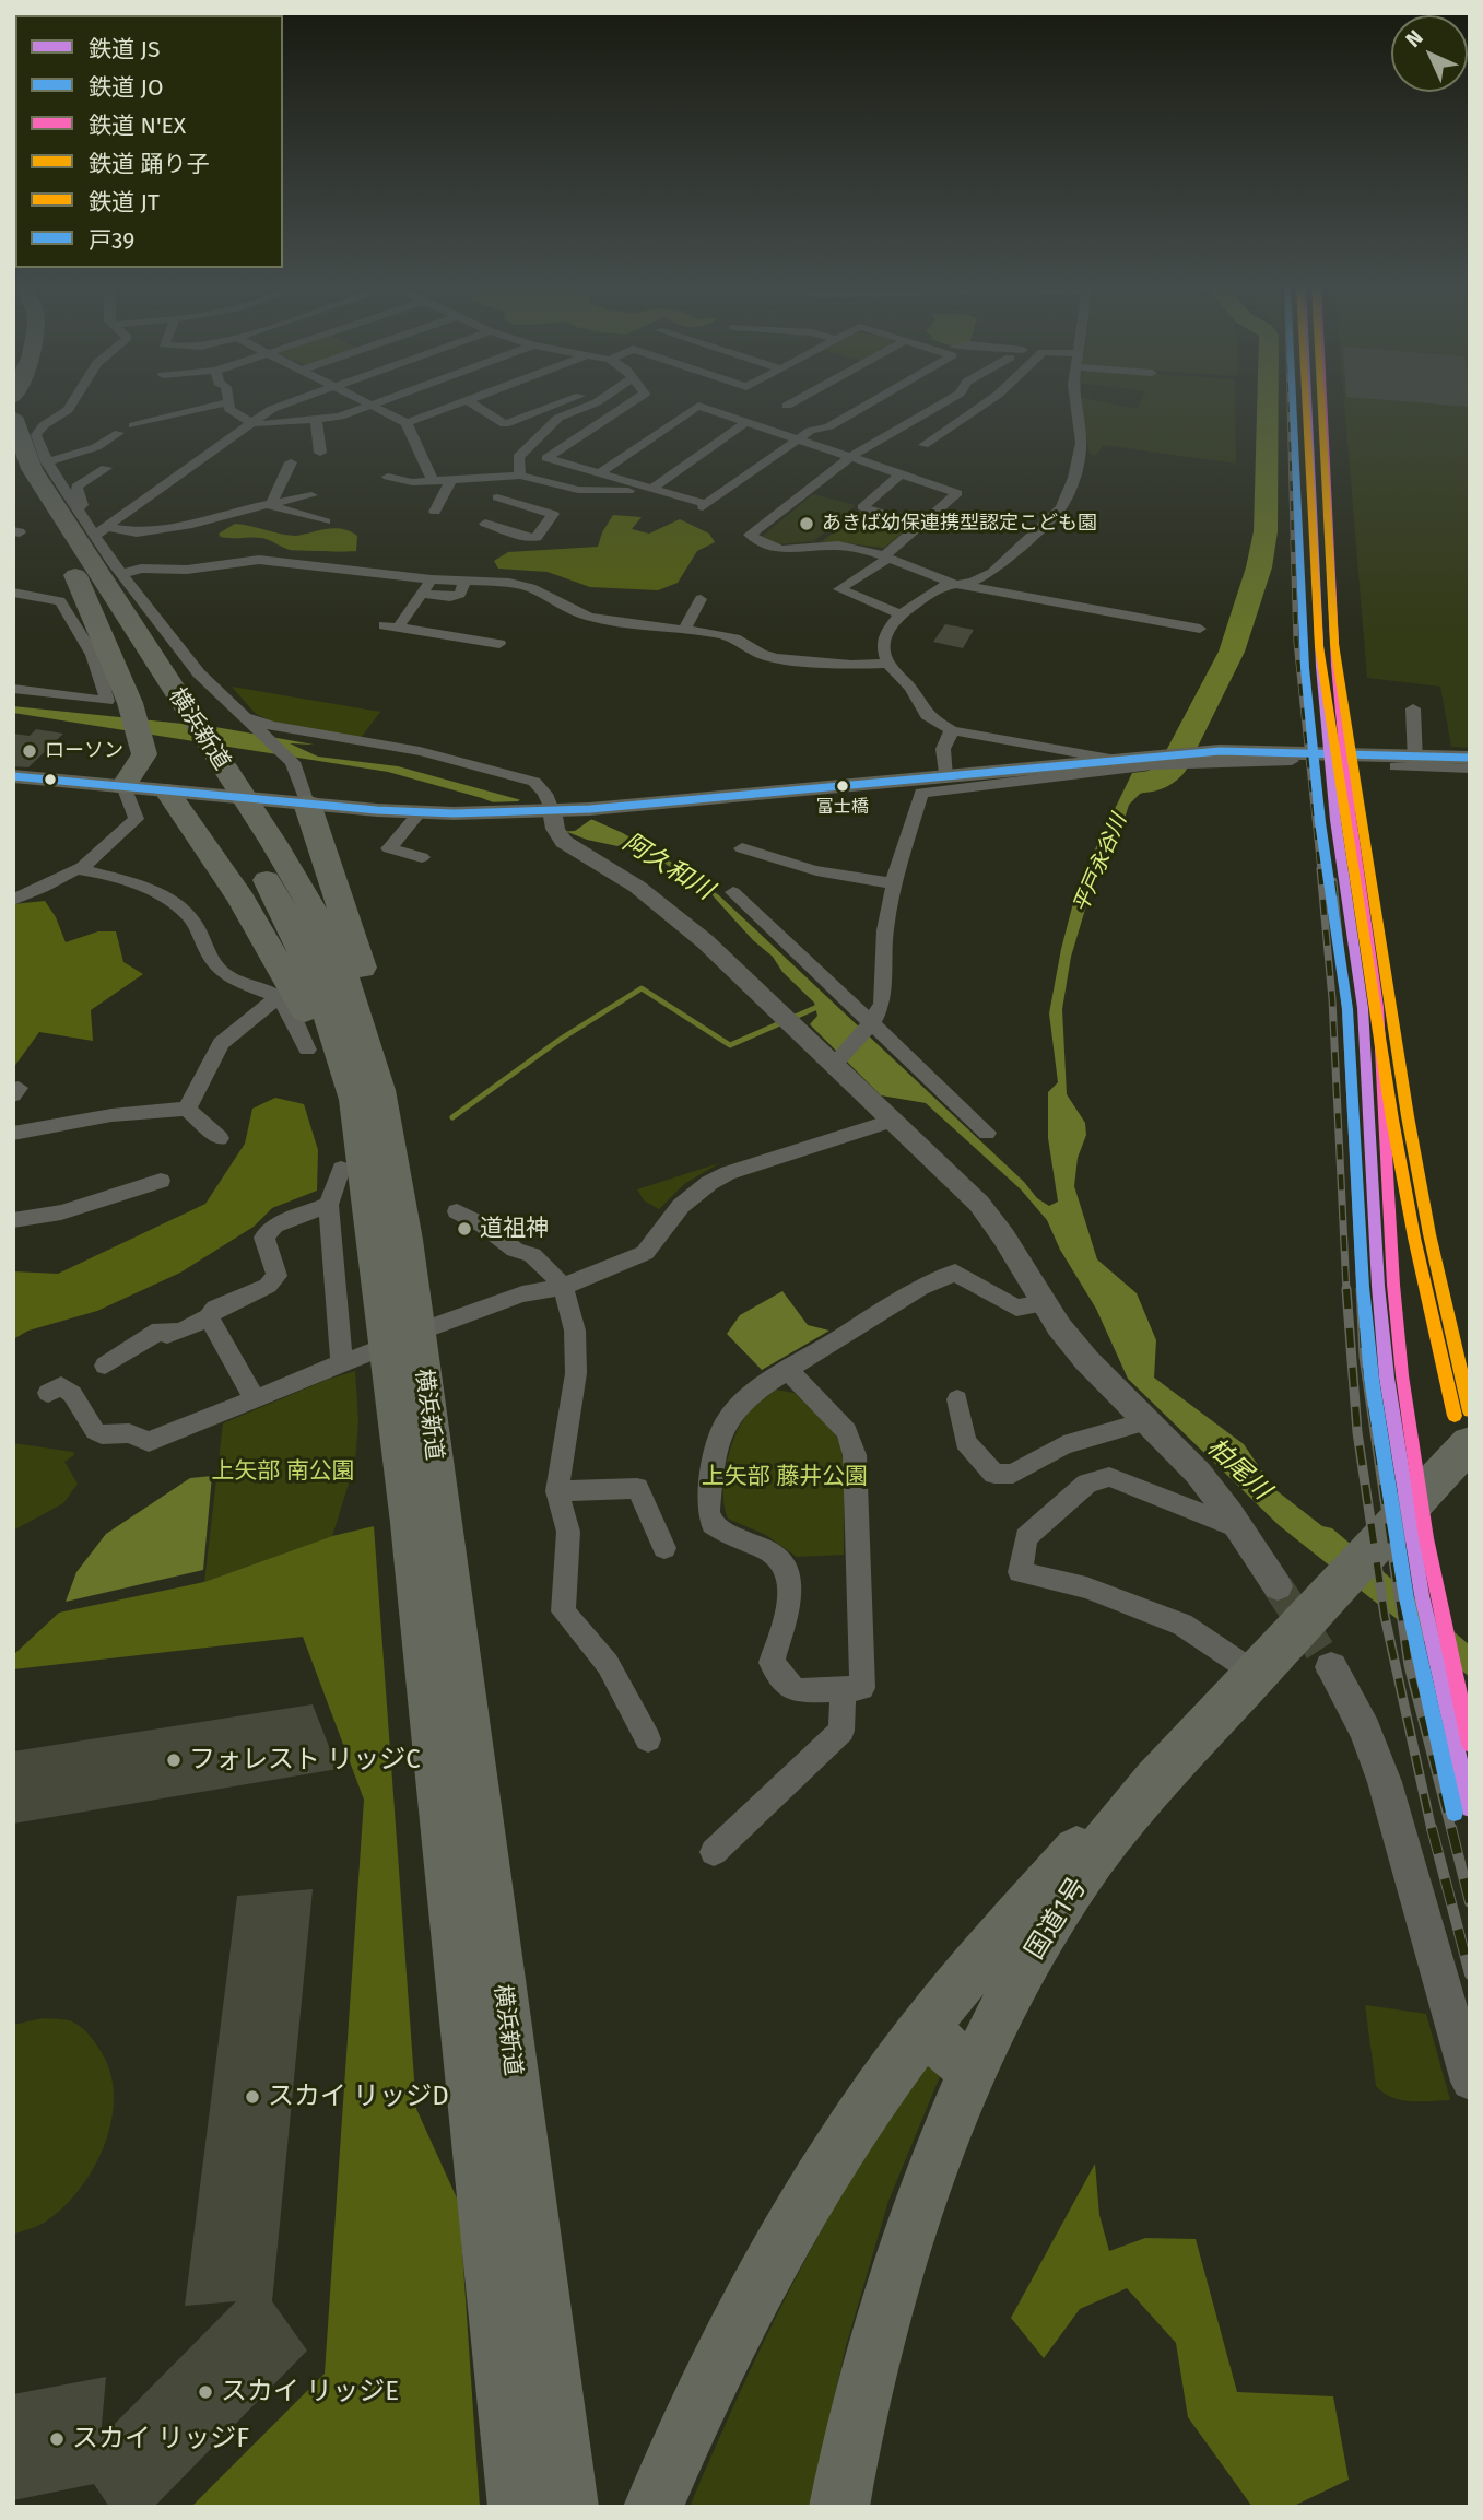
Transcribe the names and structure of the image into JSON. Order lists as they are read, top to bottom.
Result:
{
  "streets": {
    "highway": ["横浜新道", "国道1号"]
  },
  "water": ["平戸永谷川", "阿久和川", "柏尾川"],
  "parks": ["上矢部 南公園", "上矢部 藤井公園"],
  "places": [
    "あきば幼保連携型認定こども園",
    "ローソン",
    "富士橋",
    "道祖神",
    "フォレスト リッジC",
    "スカイ リッジD",
    "スカイ リッジE",
    "スカイ リッジF"
  ],
  "lines": [
    "rail line JS",
    "rail line JO",
    "rail line N'EX",
    "rail line 踊り子",
    "rail line JT",
    "transit line 戸39"
  ],
  "legend": [
    "鉄道 JS",
    "鉄道 JO",
    "鉄道 N'EX",
    "鉄道 踊り子",
    "鉄道 JT",
    "戸39"
  ],
  "north": "top left"
}
